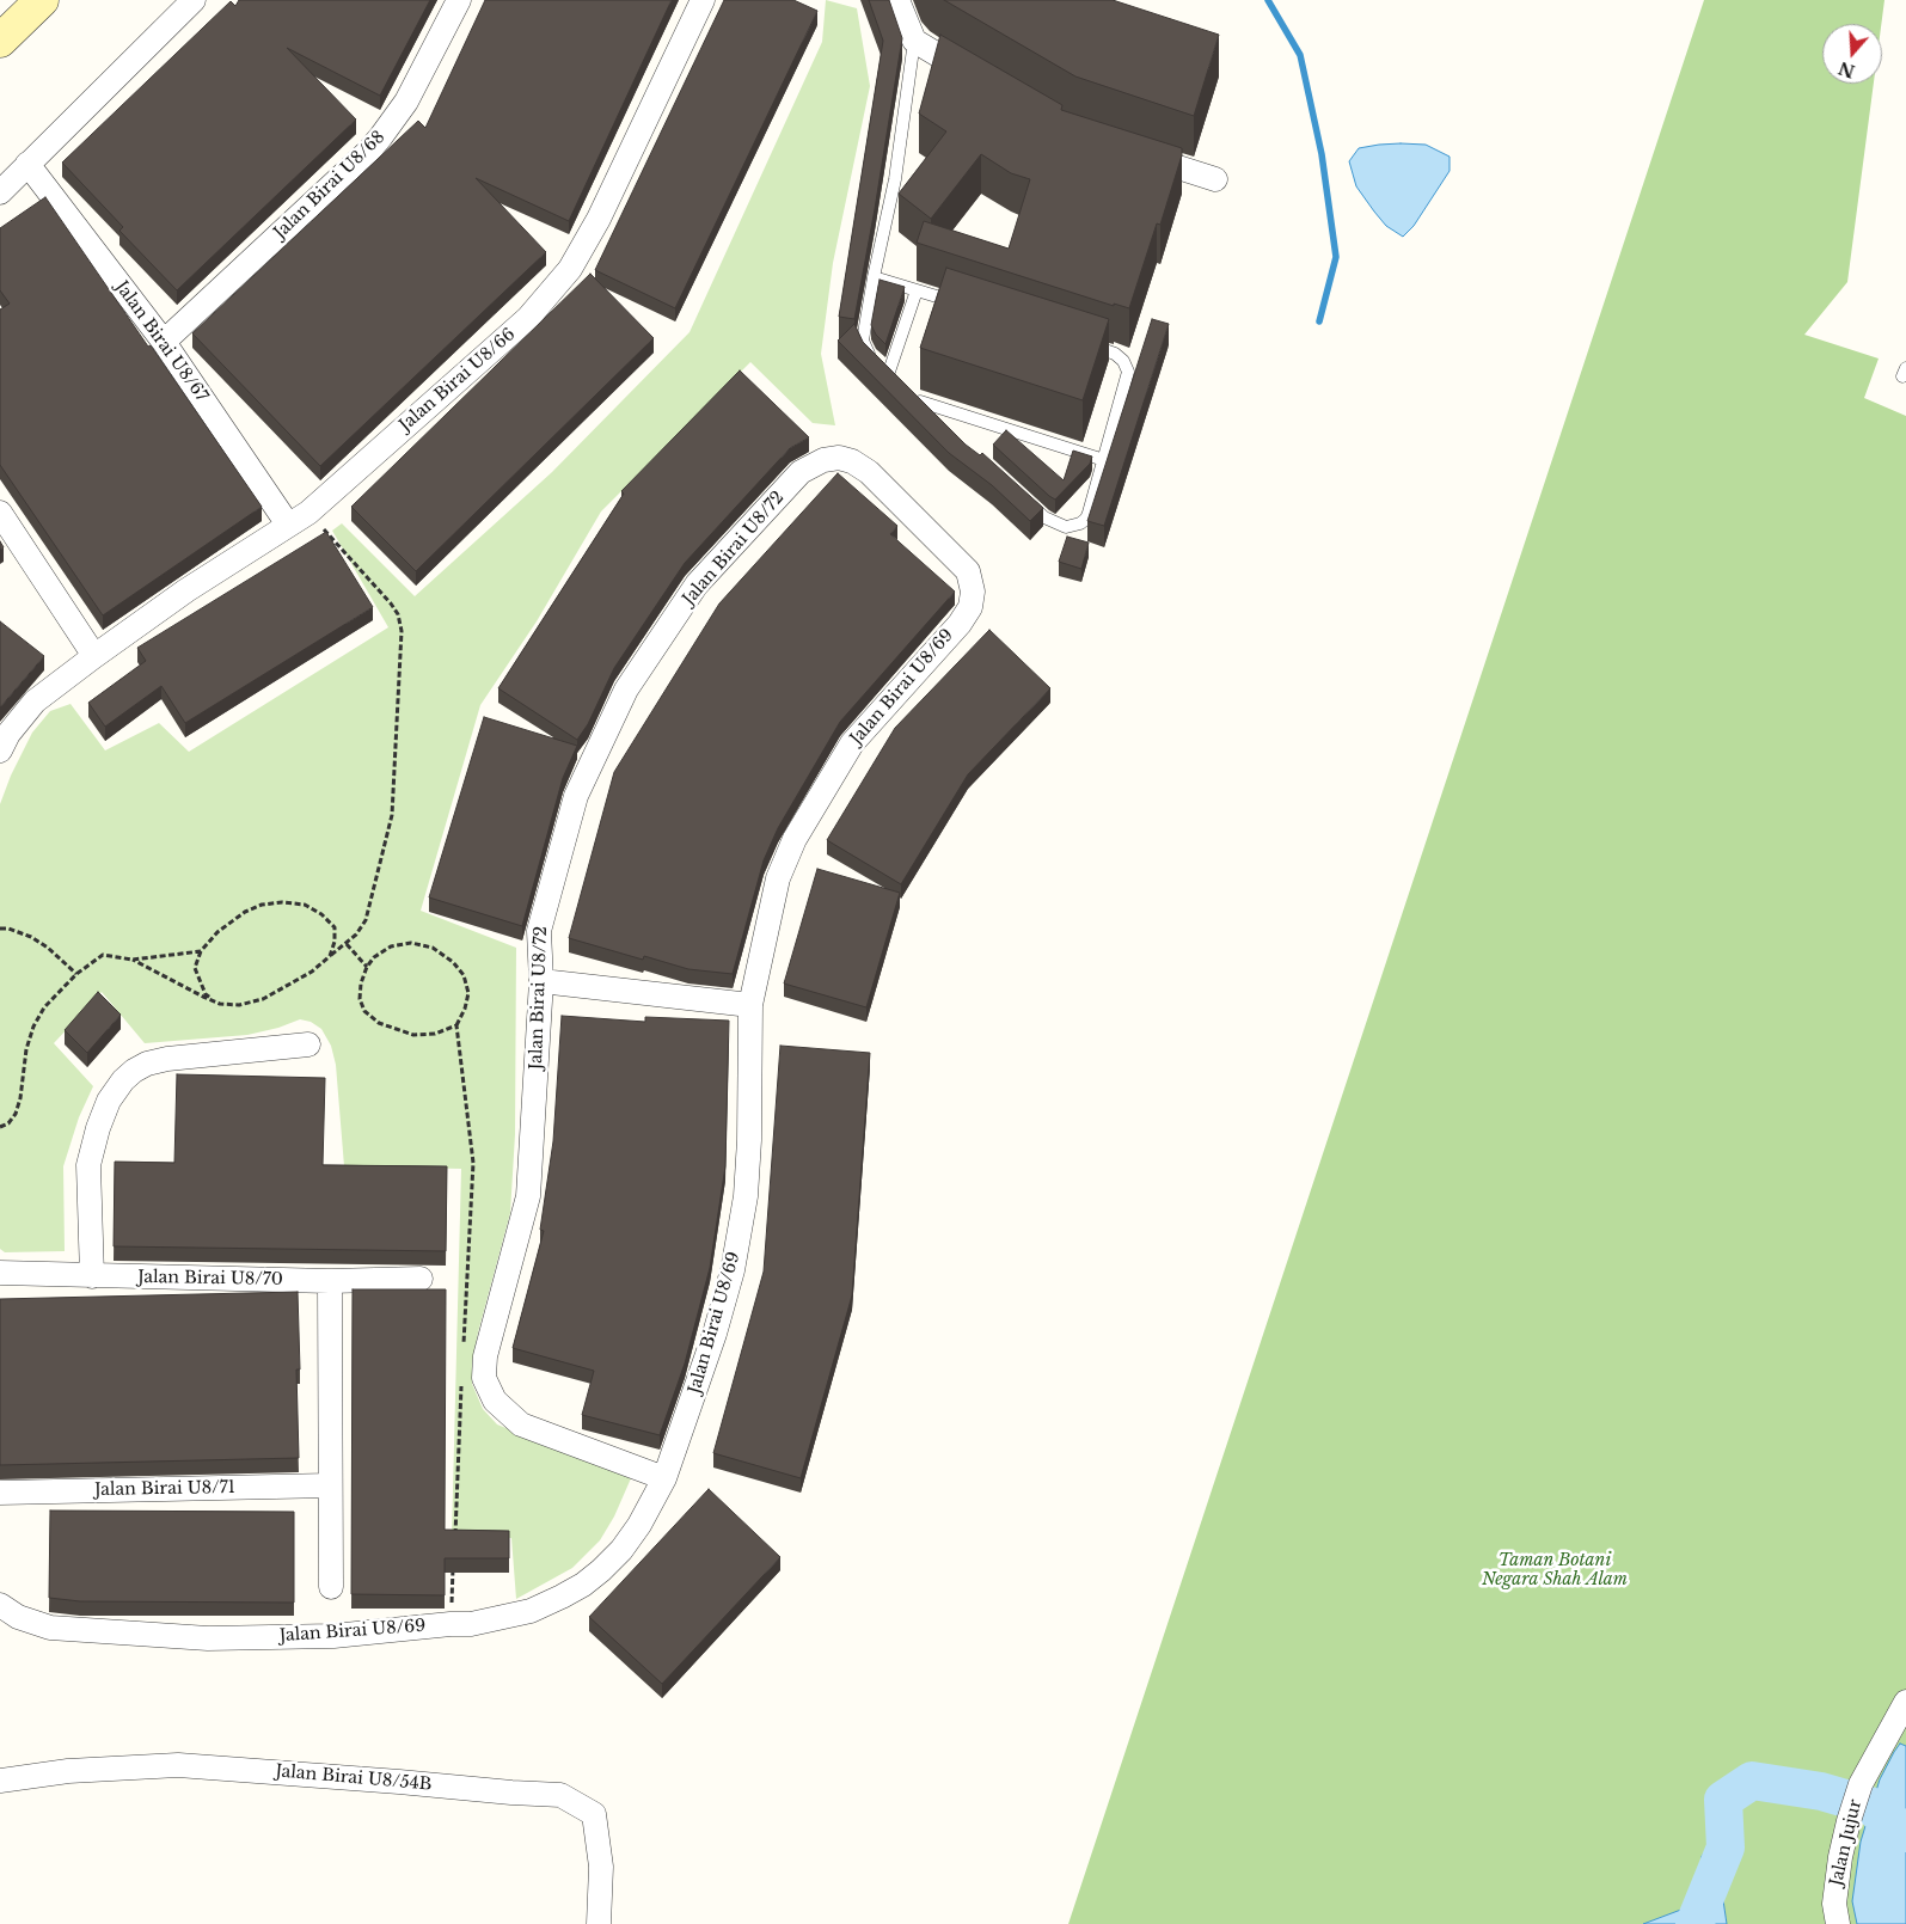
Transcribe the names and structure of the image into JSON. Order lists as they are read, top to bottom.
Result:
{
  "streets": {
    "street": [
      "Jalan Birai U8/68",
      "Jalan Birai U8/67",
      "Jalan Birai U8/66",
      "Jalan Birai U8/72",
      "Jalan Birai U8/69",
      "Jalan Birai U8/70",
      "Jalan Birai U8/71",
      "Jalan Birai U8/54B",
      "Jalan Jujur"
    ]
  },
  "crossings": [
    ["Jalan Birai U8/68", "Jalan Birai U8/67"],
    ["Jalan Birai U8/67", "Jalan Birai U8/66"],
    ["Jalan Birai U8/72", "Jalan Birai U8/69"]
  ],
  "parks": ["Taman Botani Negara Shah Alam"],
  "north": "bottom"
}
